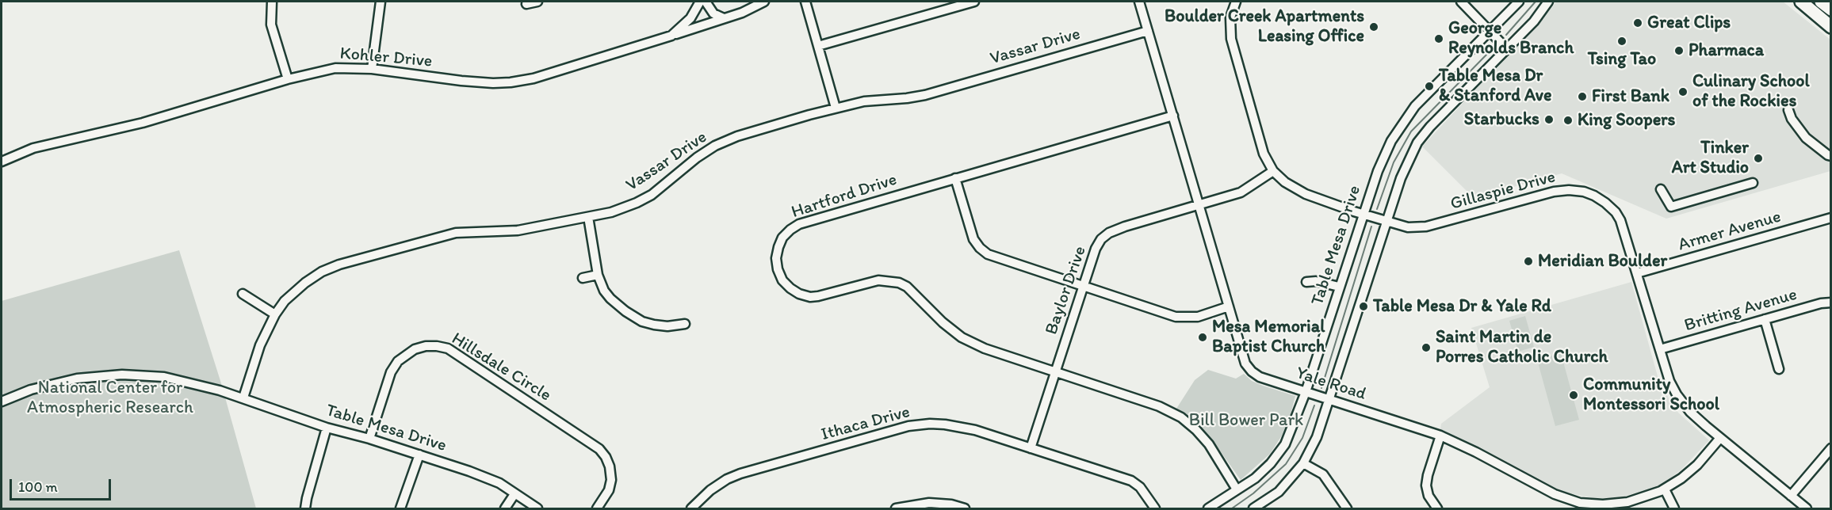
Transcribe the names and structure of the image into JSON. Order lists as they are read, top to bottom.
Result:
{
  "streets": {
    "street": [
      "Vassar Drive",
      "Kohler Drive",
      "Gillaspie Drive",
      "Hartford Drive",
      "Armer Avenue",
      "Table Mesa Drive",
      "Baylor Drive",
      "Britting Avenue",
      "Hillsdale Circle",
      "Yale Road",
      "Ithaca Drive"
    ]
  },
  "crossings": [
    ["Vassar Drive", "Table Mesa Drive"],
    ["Vassar Drive", "Yale Road"],
    ["Gillaspie Drive", "Armer Avenue"],
    ["Gillaspie Drive", "Table Mesa Drive"],
    ["Gillaspie Drive", "Baylor Drive"],
    ["Gillaspie Drive", "Britting Avenue"],
    ["Gillaspie Drive", "Yale Road"],
    ["Hartford Drive", "Table Mesa Drive"],
    ["Hartford Drive", "Baylor Drive"],
    ["Hartford Drive", "Yale Road"],
    ["Table Mesa Drive", "Hillsdale Circle"],
    ["Table Mesa Drive", "Yale Road"],
    ["Baylor Drive", "Yale Road"],
    ["Baylor Drive", "Ithaca Drive"]
  ],
  "parks": ["National Center for Atmospheric Research", "Bill Bower Park"],
  "places": [
    "Great Clips",
    "Boulder Creek Apartments Leasing Office",
    "George Reynolds Branch",
    "Tsing Tao",
    "Pharmaca",
    "Table Mesa Dr & Stanford Ave",
    "Culinary School of the Rockies",
    "First Bank",
    "Starbucks",
    "King Soopers",
    "Tinker Art Studio",
    "Meridian Boulder",
    "Table Mesa Dr & Yale Rd",
    "Mesa Memorial Baptist Church",
    "Saint Martin de Porres Catholic Church",
    "Community Montessori School"
  ],
  "scale_bar": "100 m"
}
